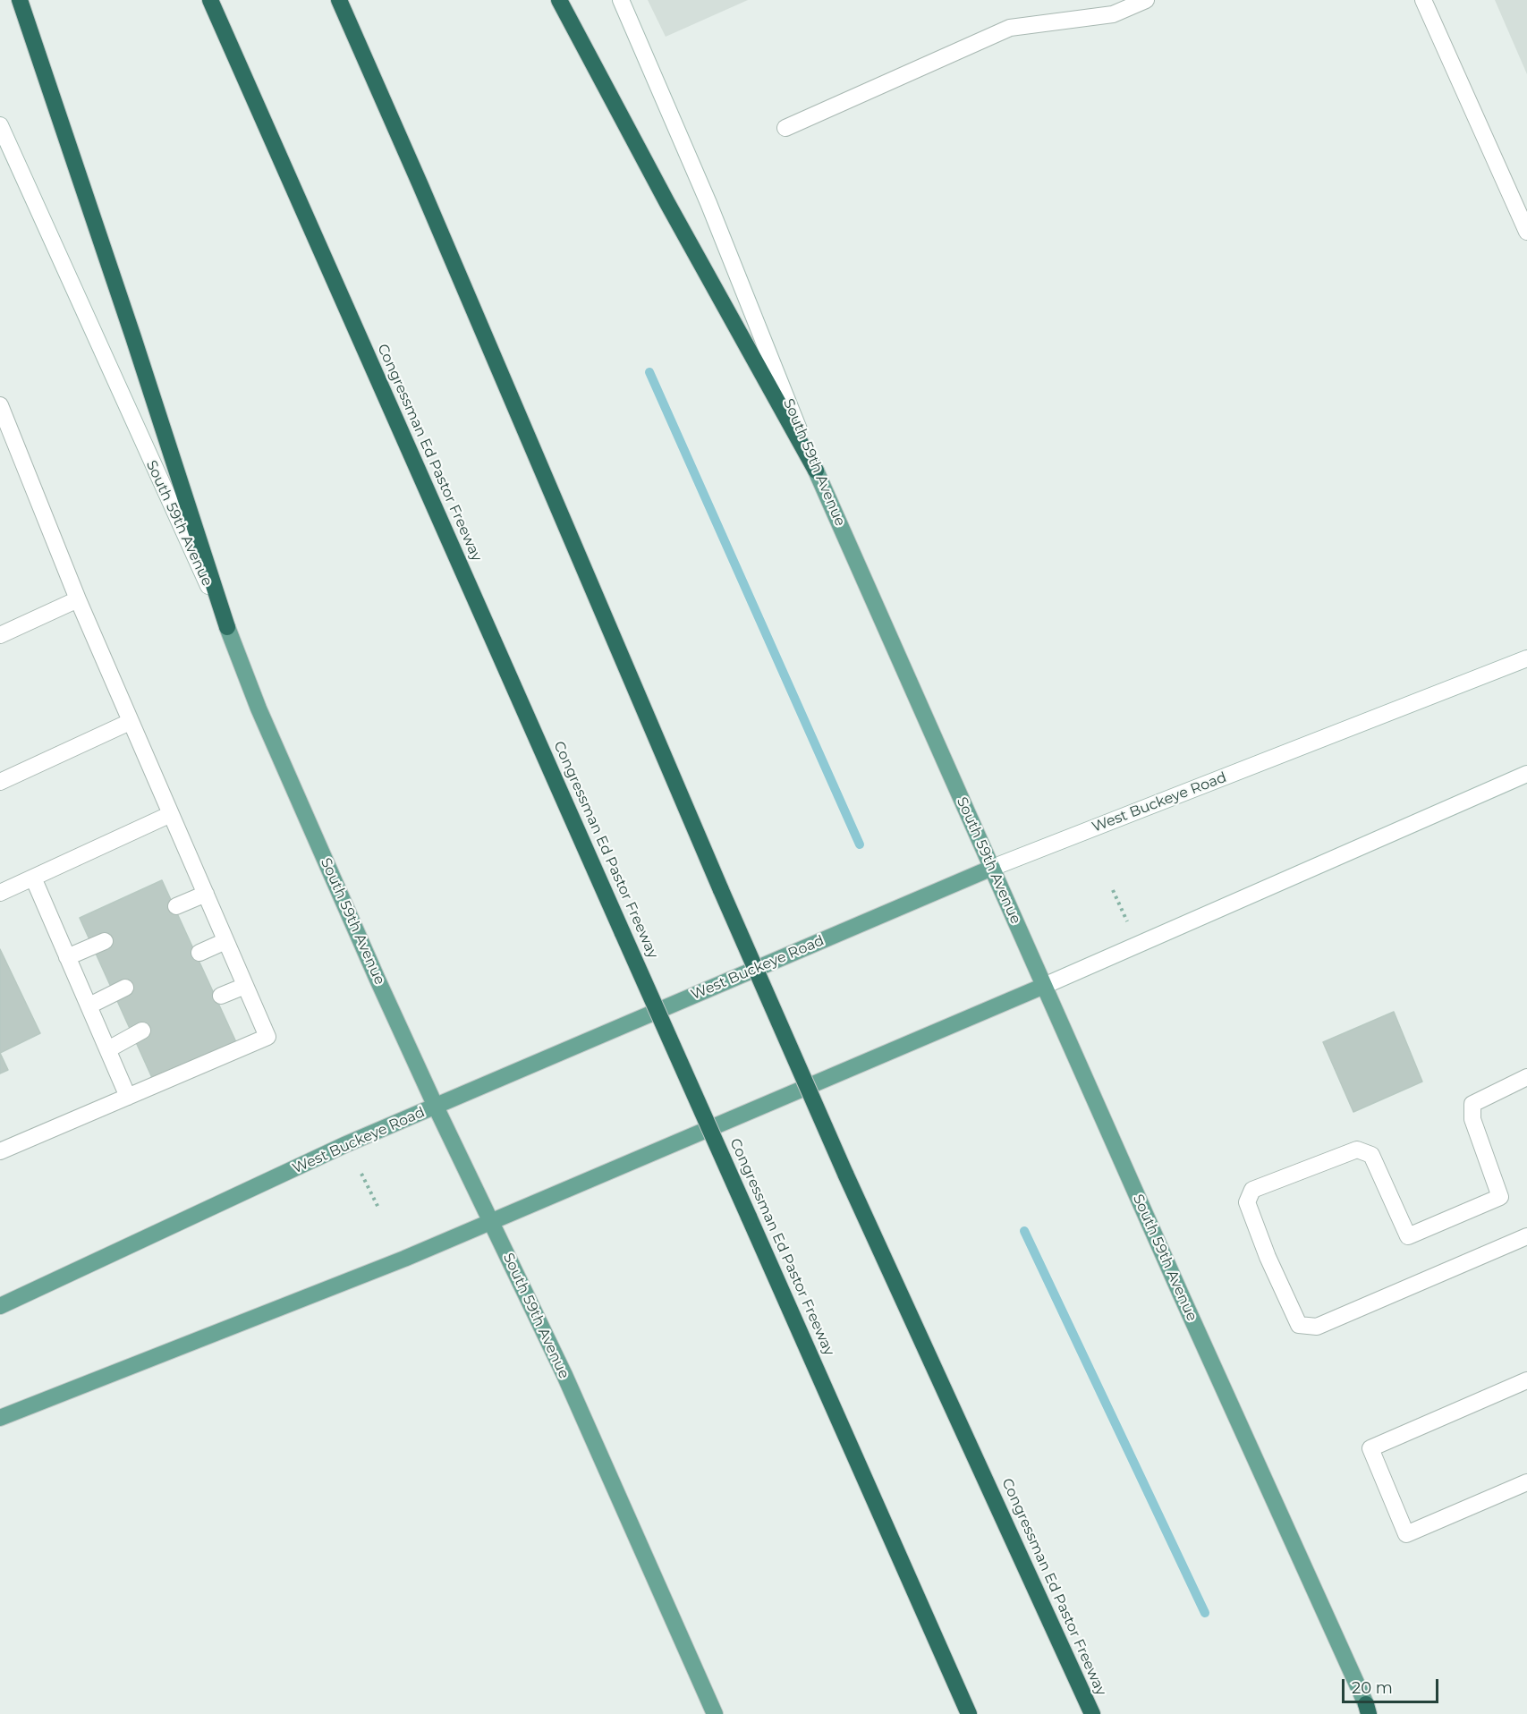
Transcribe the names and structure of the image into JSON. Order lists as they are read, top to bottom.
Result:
{
  "streets": {
    "highway": ["Congressman Ed Pastor Freeway"],
    "main road": ["South 59th Avenue", "West Buckeye Road"]
  },
  "crossings": [
    ["South 59th Avenue", "West Buckeye Road"]
  ],
  "scale_bar": "20 m"
}
